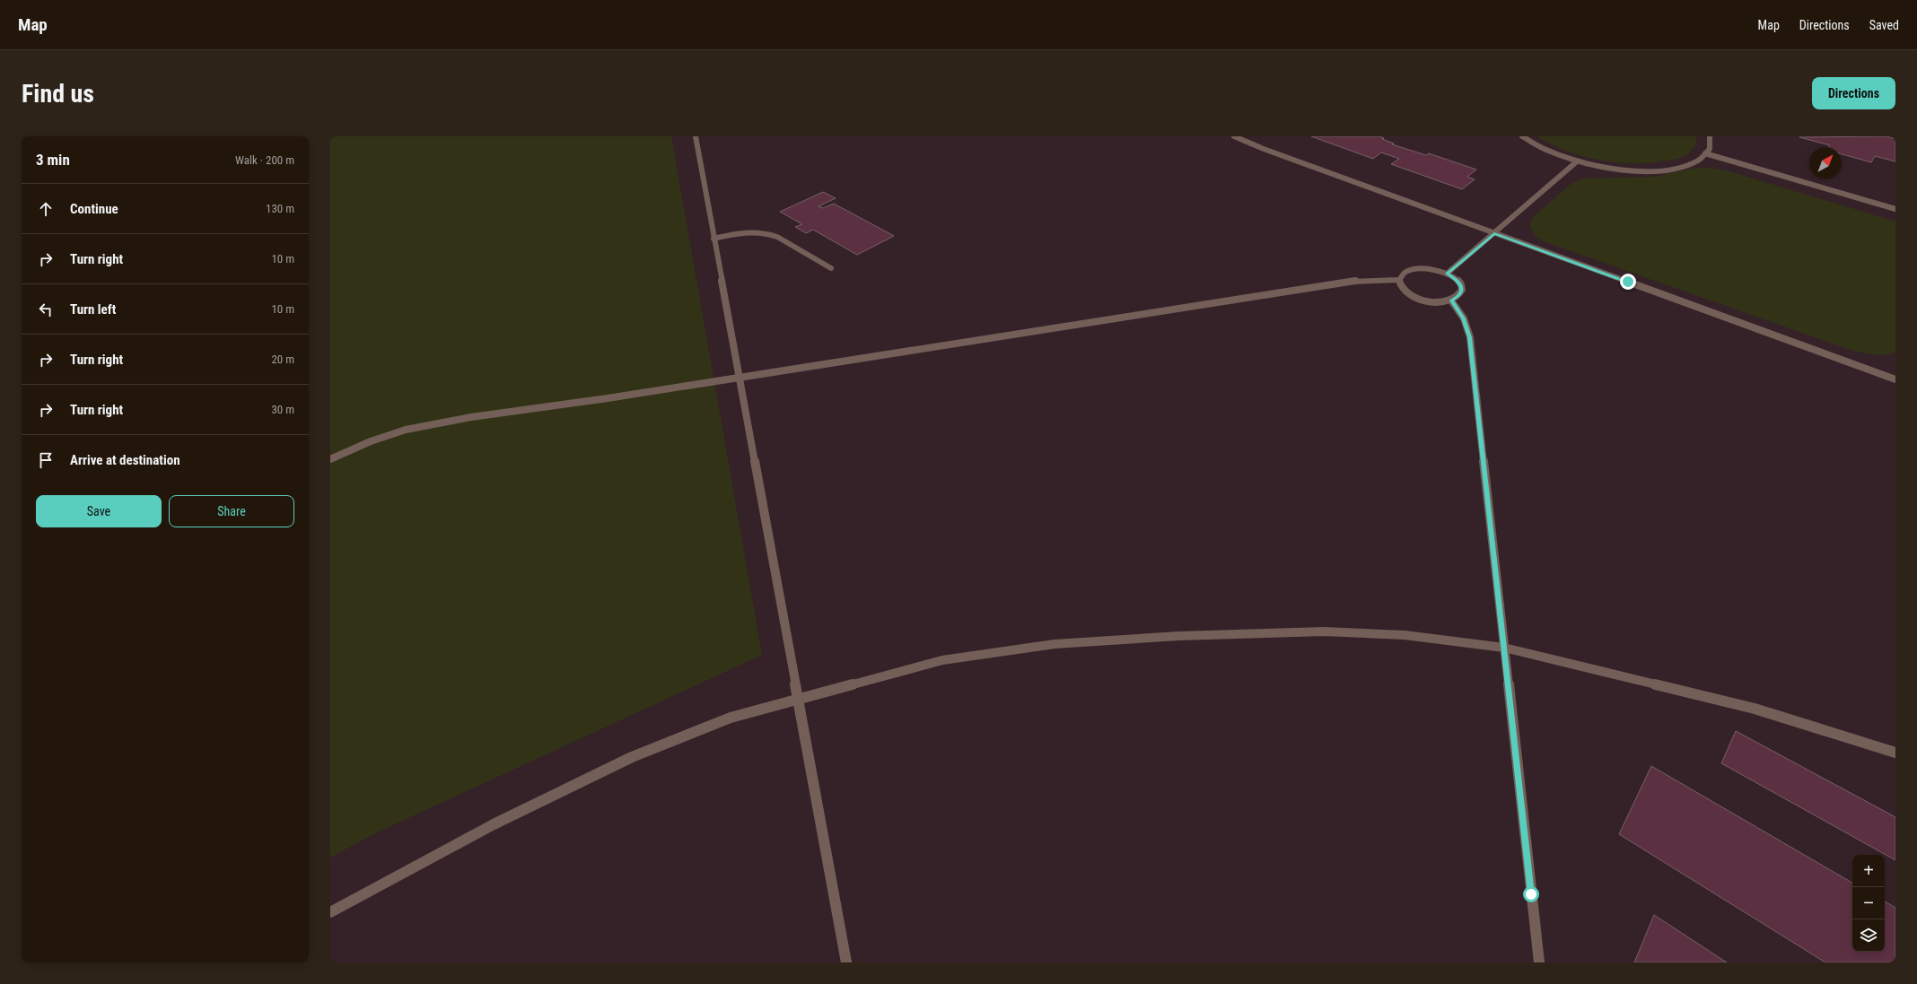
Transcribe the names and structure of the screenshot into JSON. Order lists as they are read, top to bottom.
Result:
{
  "north": "top right",
  "page": {
    "header": "Map",
    "nav": ["Map", "Directions", "Saved"],
    "buttons": [
      "Directions",
      ["Save", "Share"]
    ],
    "title": "Find us",
    "heading": ["3 min", "Walk · 200 m"],
    "list": [
      ["Continue", "130 m"],
      ["Turn right", "10 m"],
      ["Turn left", "10 m"],
      ["Turn right", "20 m"],
      ["Turn right", "30 m"],
      "Arrive at destination"
    ],
    "map_buttons": ["+", "−"]
  }
}
